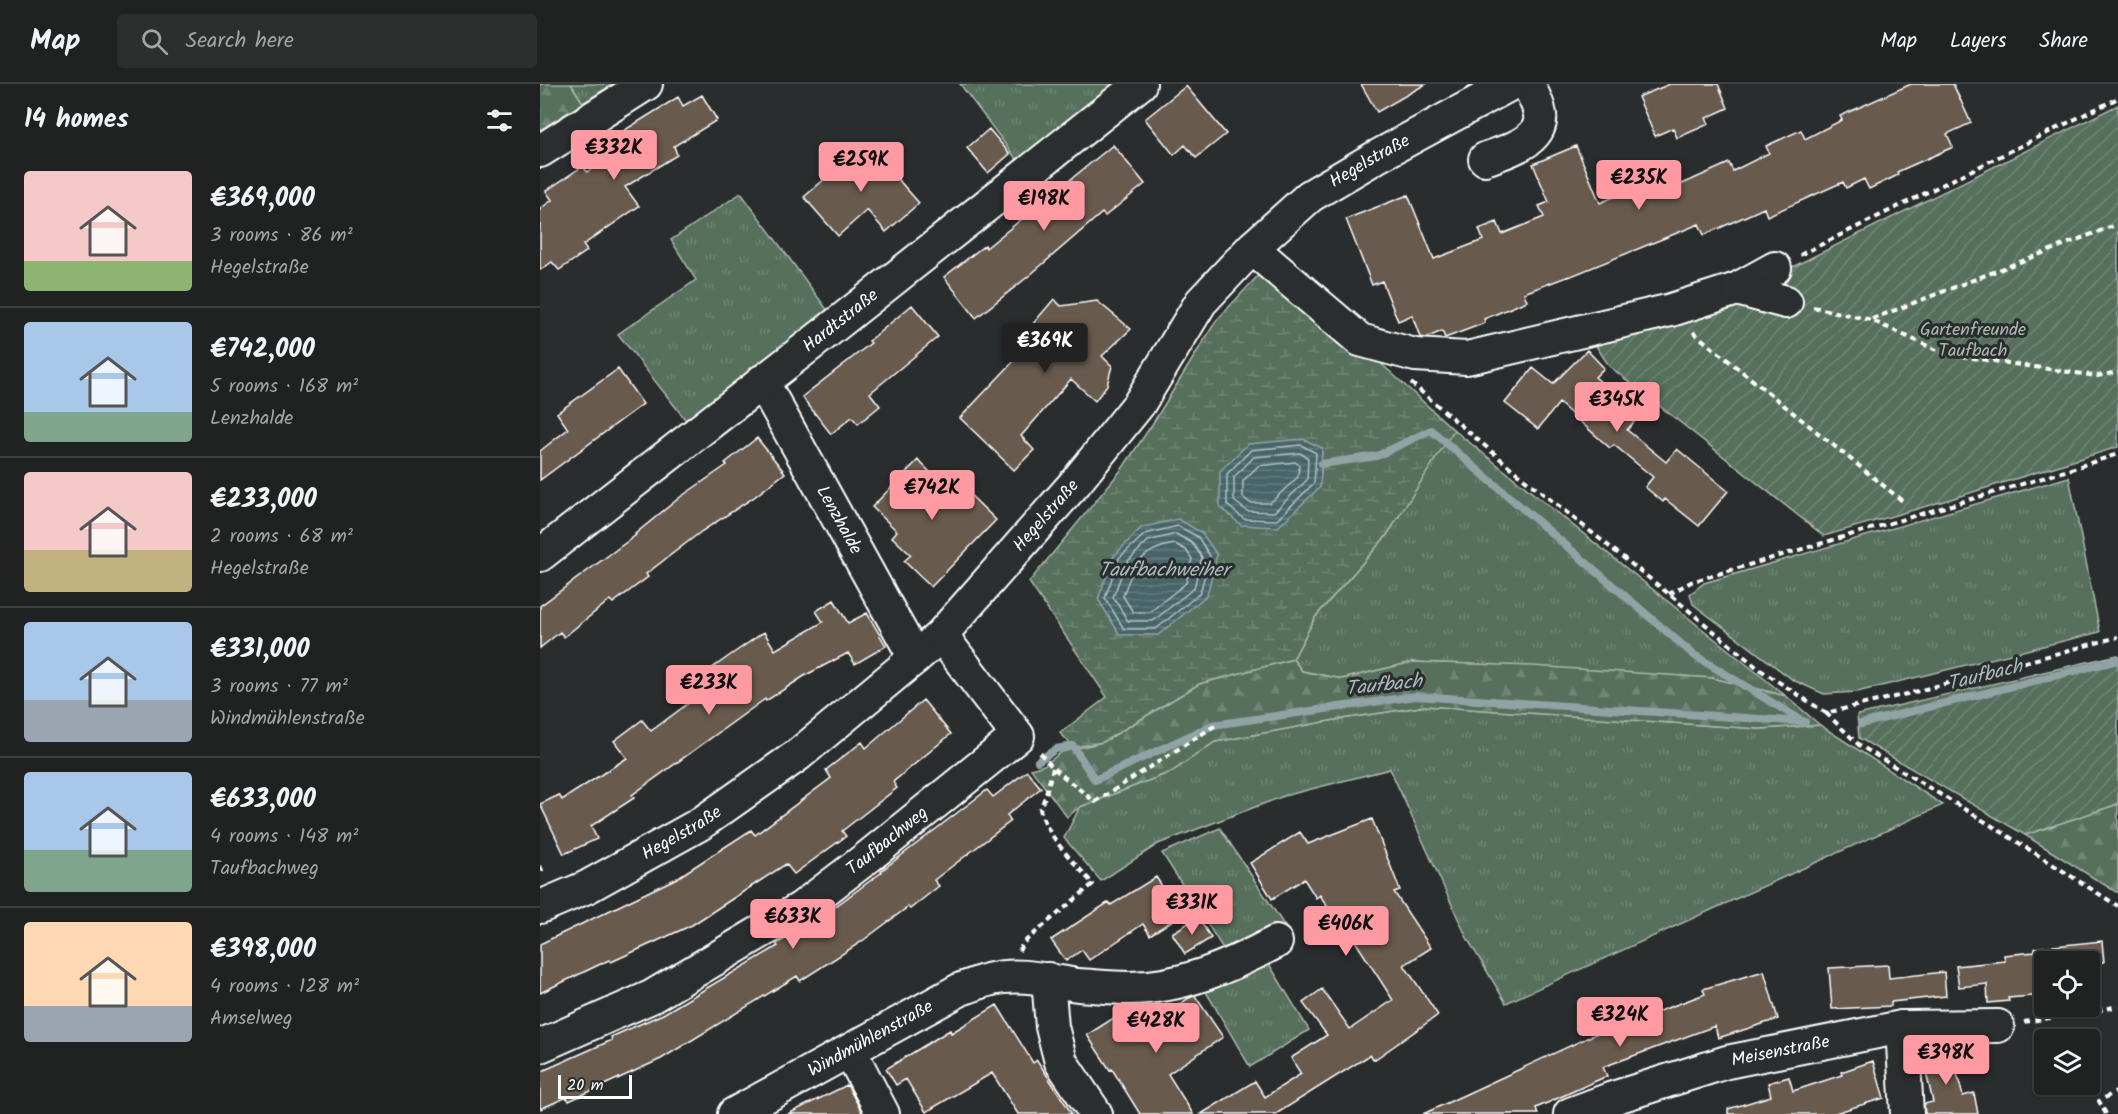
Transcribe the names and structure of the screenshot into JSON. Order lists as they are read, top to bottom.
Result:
{
  "streets": {
    "street": [
      "Hegelstraße",
      "Hardtstraße",
      "Lenzhalde",
      "Taufbachweg",
      "Windmühlenstraße",
      "Meisenstraße"
    ]
  },
  "crossings": [
    ["Hegelstraße", "Lenzhalde"],
    ["Hegelstraße", "Taufbachweg"],
    ["Hardtstraße", "Lenzhalde"]
  ],
  "water": ["Taufbachweiher", "Taufbach"],
  "parks": ["Gartenfreunde Taufbach"],
  "scale_bar": "20 m",
  "page": {
    "header": "Map",
    "search": "Search here",
    "nav": ["Map", "Layers", "Share"],
    "heading": "14 homes",
    "price": [
      "€332K",
      "€259K",
      "€235K",
      "€198K",
      "€369K",
      "€345K",
      "€742K",
      "€233K",
      "€331K",
      "€633K",
      "€406K",
      "€324K",
      "€428K",
      "€398K"
    ],
    "list": [
      {
        "name": "€369,000",
        "note": "3 rooms · 86 m² · Hegelstraße"
      },
      {
        "name": "€742,000",
        "note": "5 rooms · 168 m² · Lenzhalde"
      },
      {
        "name": "€233,000",
        "note": "2 rooms · 68 m² · Hegelstraße"
      },
      {
        "name": "€331,000",
        "note": "3 rooms · 77 m² · Windmühlenstraße"
      },
      {
        "name": "€633,000",
        "note": "4 rooms · 148 m² · Taufbachweg"
      },
      {
        "name": "€398,000",
        "note": "4 rooms · 128 m² · Amselweg"
      }
    ],
    "scale": "20 m"
  }
}
